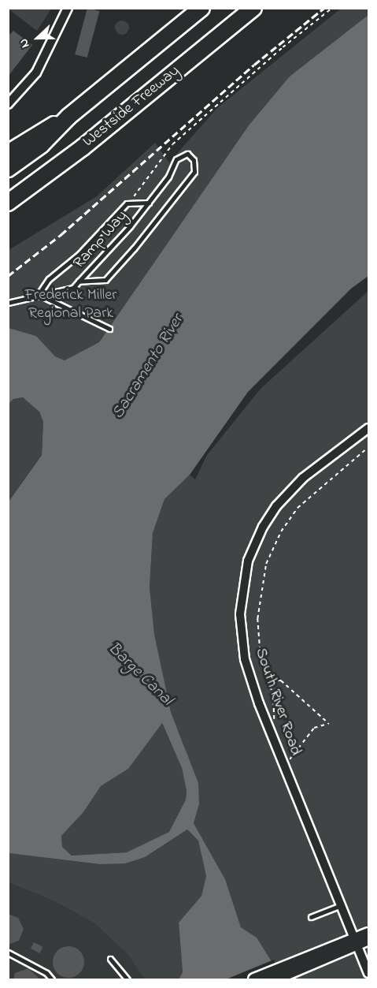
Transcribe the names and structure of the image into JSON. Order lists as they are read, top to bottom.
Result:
{
  "streets": {
    "highway": ["Westside Freeway"],
    "street": ["South River Road"],
    "lane": ["Ramp Way"]
  },
  "water": ["Sacramento River", "Barge Canal"],
  "parks": ["Frederick Miller Regional Park"],
  "north": "left"
}
